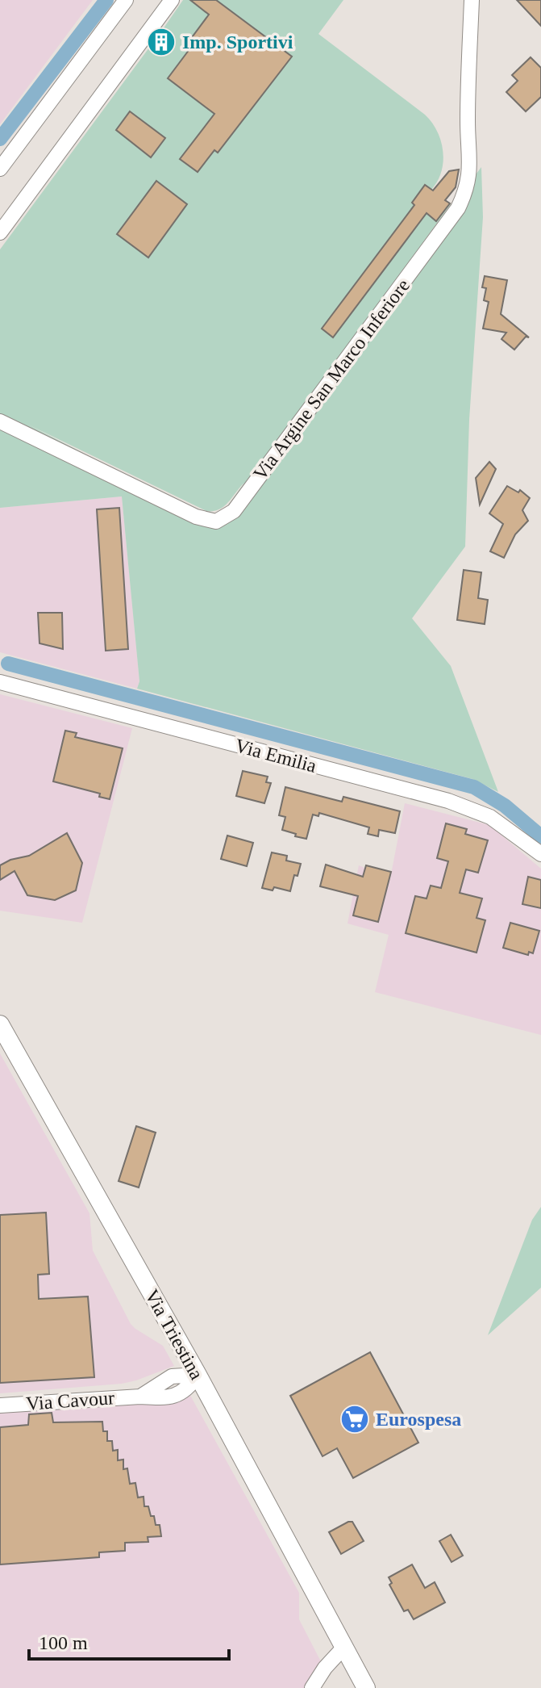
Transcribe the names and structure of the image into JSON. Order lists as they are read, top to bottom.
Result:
{
  "streets": {
    "main road": ["Via Triestina"],
    "street": ["Via Argine San Marco Inferiore", "Via Emilia", "Via Cavour"]
  },
  "crossings": [
    ["Via Triestina", "Via Cavour"]
  ],
  "places": {
    "building": ["Imp. Sportivi"],
    "supermarket": ["Eurospesa"]
  },
  "scale_bar": "100 m"
}
